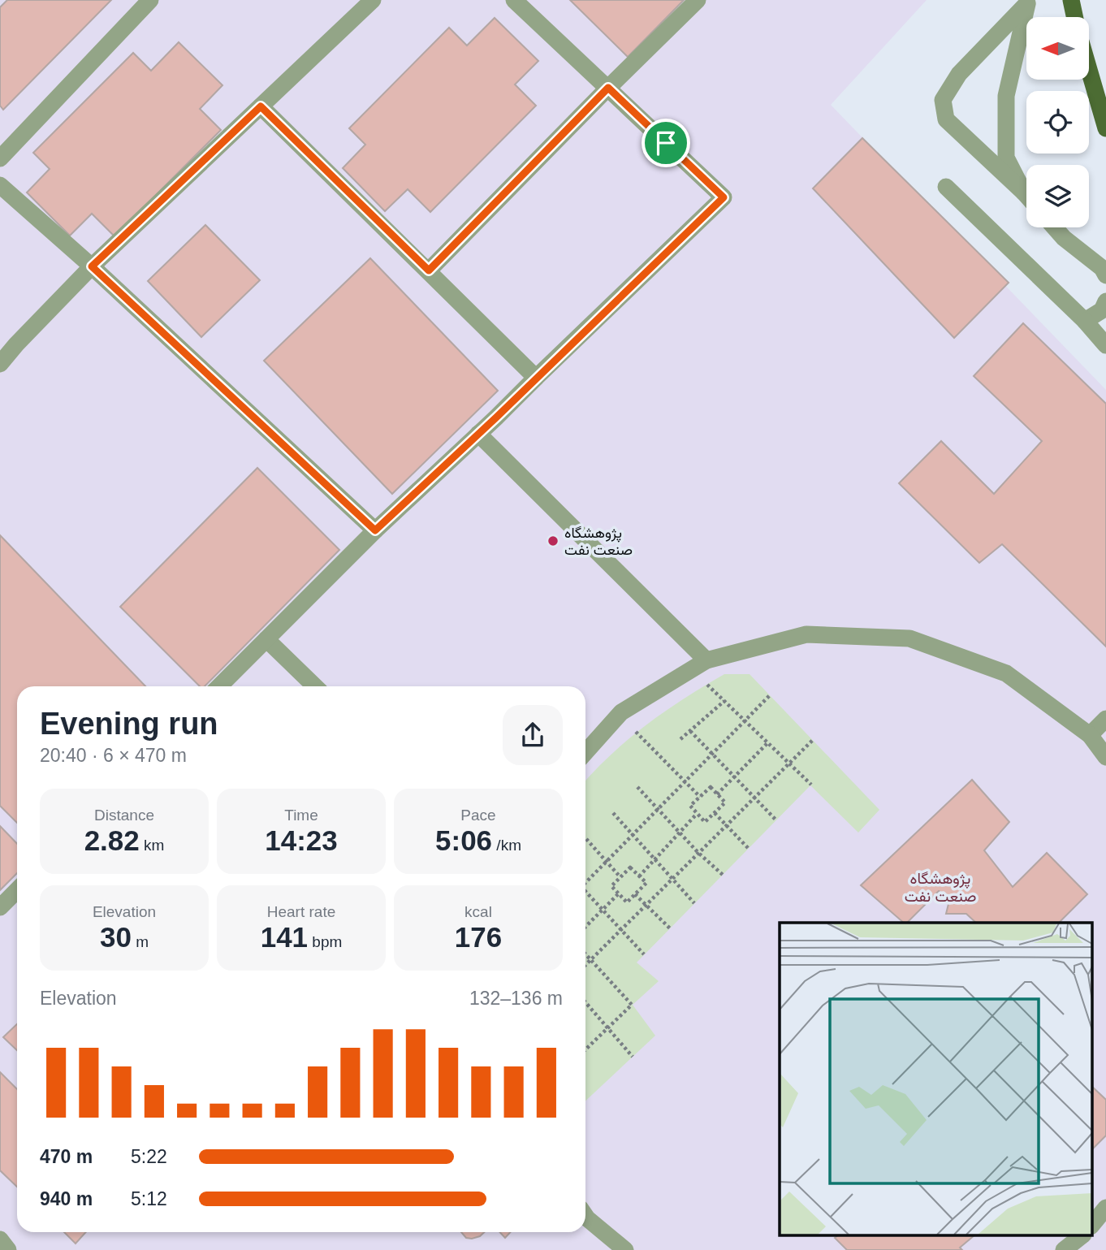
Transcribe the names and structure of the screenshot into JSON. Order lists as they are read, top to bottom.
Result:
{
  "districts": ["پژوهشگاه صنعت نفت"],
  "places": ["پژوهشگاه صنعت نفت"],
  "north": "left",
  "page": {
    "heading": ["Evening run", "20:40 · 6 × 470 m"],
    "stats": [
      ["Distance", "2.82 km"],
      ["Time", "14:23"],
      ["Pace", "5:06 /km"],
      ["Elevation", "30 m"],
      ["Heart rate", "141 bpm"],
      ["kcal", "176"]
    ],
    "chart": ["Elevation", "132–136 m"],
    "list": [
      {
        "name": "470 m",
        "note": "5:22"
      },
      {
        "name": "940 m",
        "note": "5:12"
      }
    ]
  }
}
